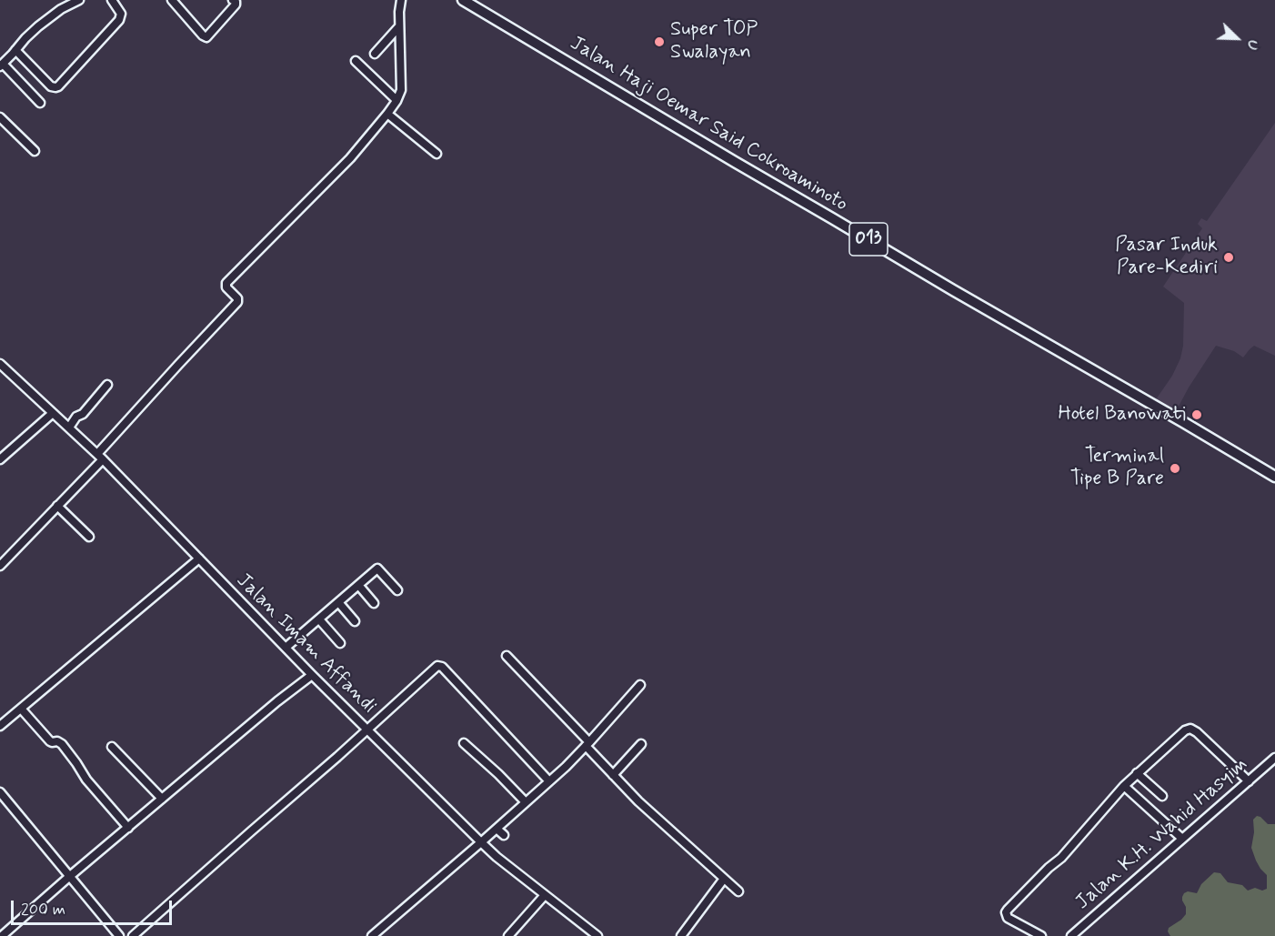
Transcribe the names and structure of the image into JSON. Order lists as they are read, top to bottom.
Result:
{
  "streets": {
    "main road": ["Jalan Haji Oemar Said Cokroaminoto", "013"],
    "street": ["Jalan Imam Affandi", "Jalan K.H. Wahid Hasyim"]
  },
  "places": [
    "Super TOP Swalayan",
    "Pasar Induk Pare-Kediri",
    "Hotel Banowati",
    "Terminal Tipe B Pare"
  ],
  "scale_bar": "200 m",
  "north": "bottom right"
}
